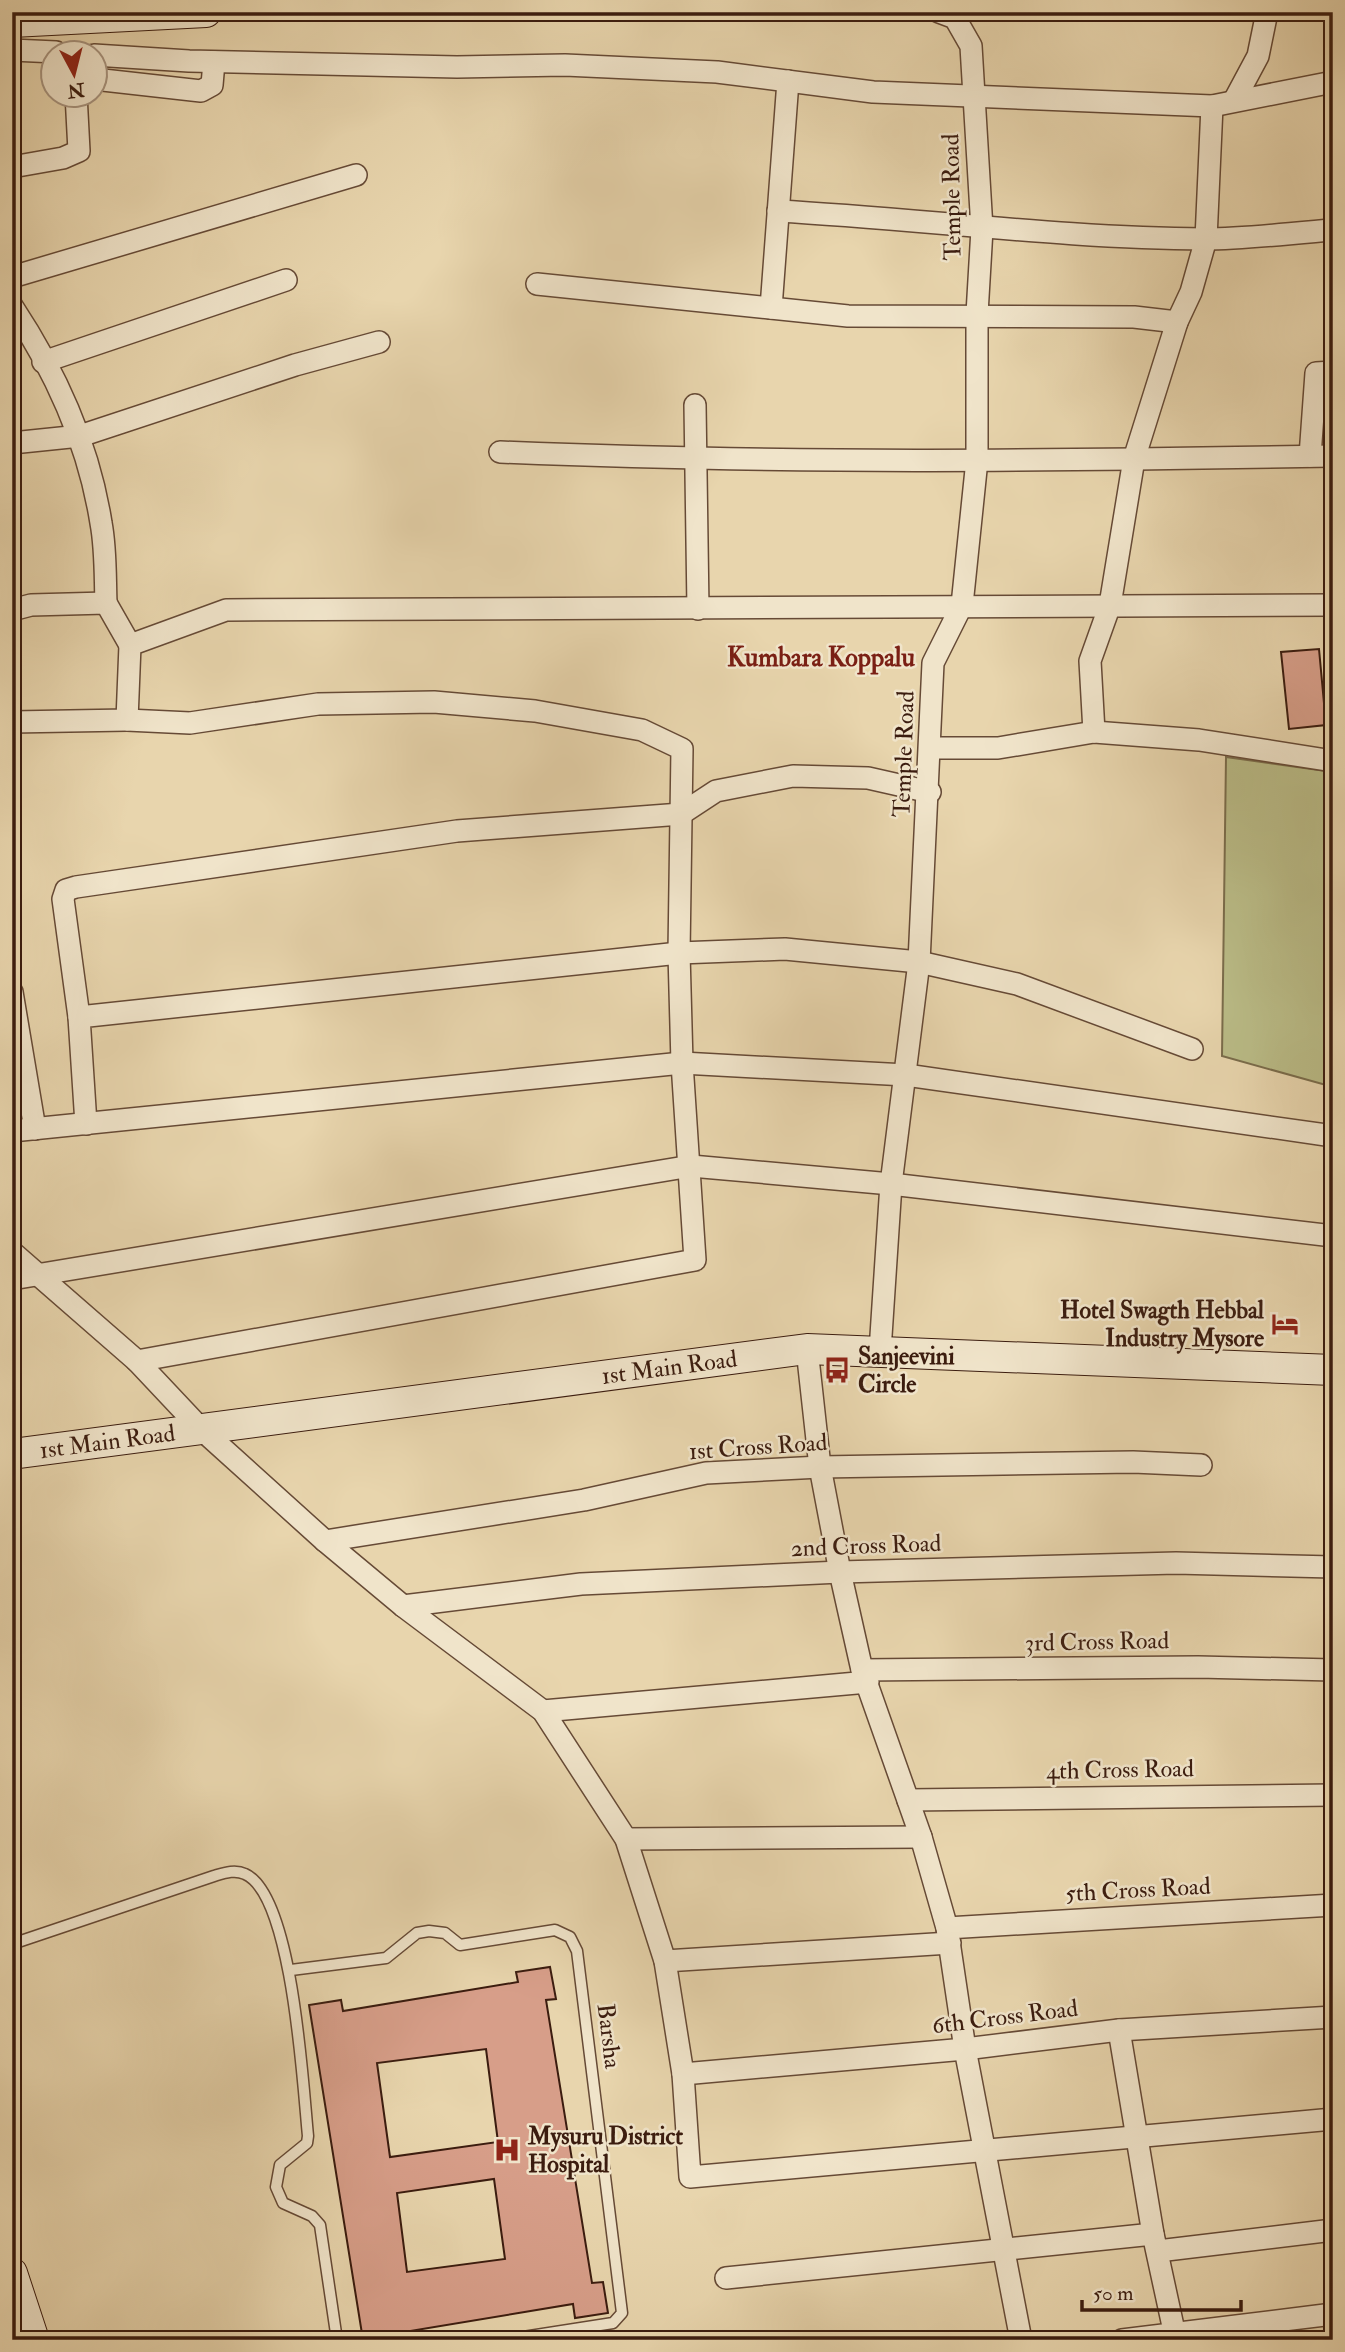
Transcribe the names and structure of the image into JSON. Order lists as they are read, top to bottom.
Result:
{
  "streets": {
    "street": [
      "Temple Road",
      "1st Main Road",
      "1st Cross Road",
      "2nd Cross Road",
      "3rd Cross Road",
      "4th Cross Road",
      "5th Cross Road",
      "6th Cross Road"
    ],
    "lane": ["Barsha"]
  },
  "crossings": [
    ["Temple Road", "1st Main Road"]
  ],
  "districts": ["Kumbara Koppalu"],
  "places": {
    "hotel": ["Hotel Swagth Hebbal Industry Mysore"],
    "bus stop": ["Sanjeevini Circle"],
    "hospital": ["Mysuru District Hospital"]
  },
  "scale_bar": "50 m",
  "north": "bottom"
}
